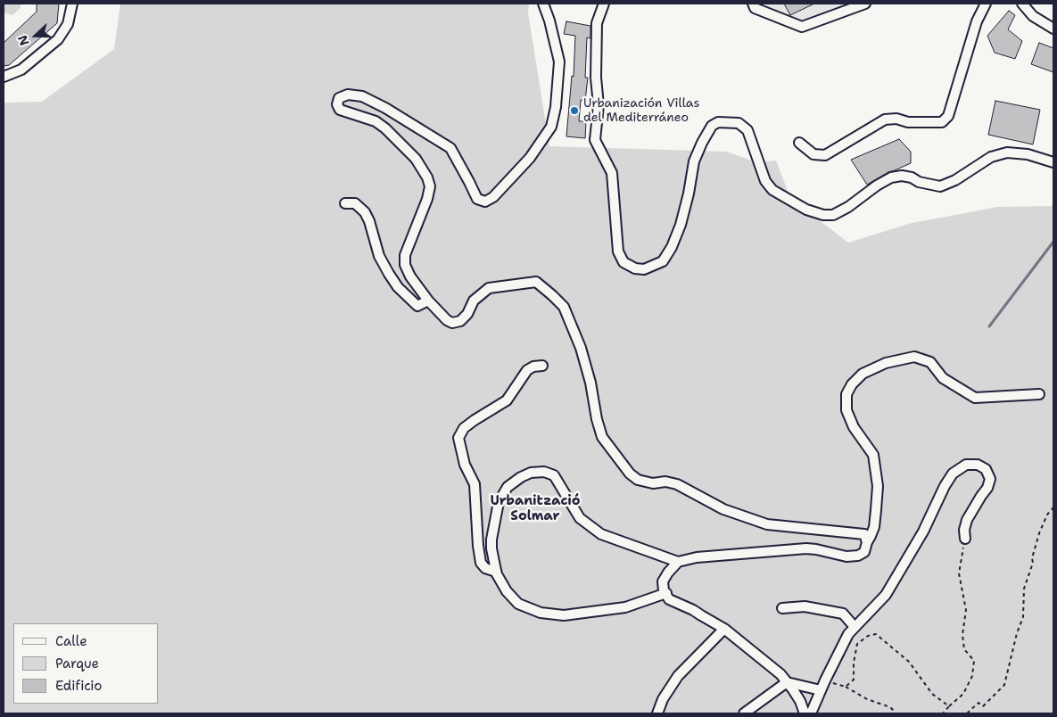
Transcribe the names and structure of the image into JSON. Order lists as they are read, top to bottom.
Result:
{
  "districts": ["Urbanització Solmar"],
  "places": ["Urbanización Villas del Mediterráneo"],
  "legend": ["Calle", "Parque", "Edificio"],
  "north": "left"
}
